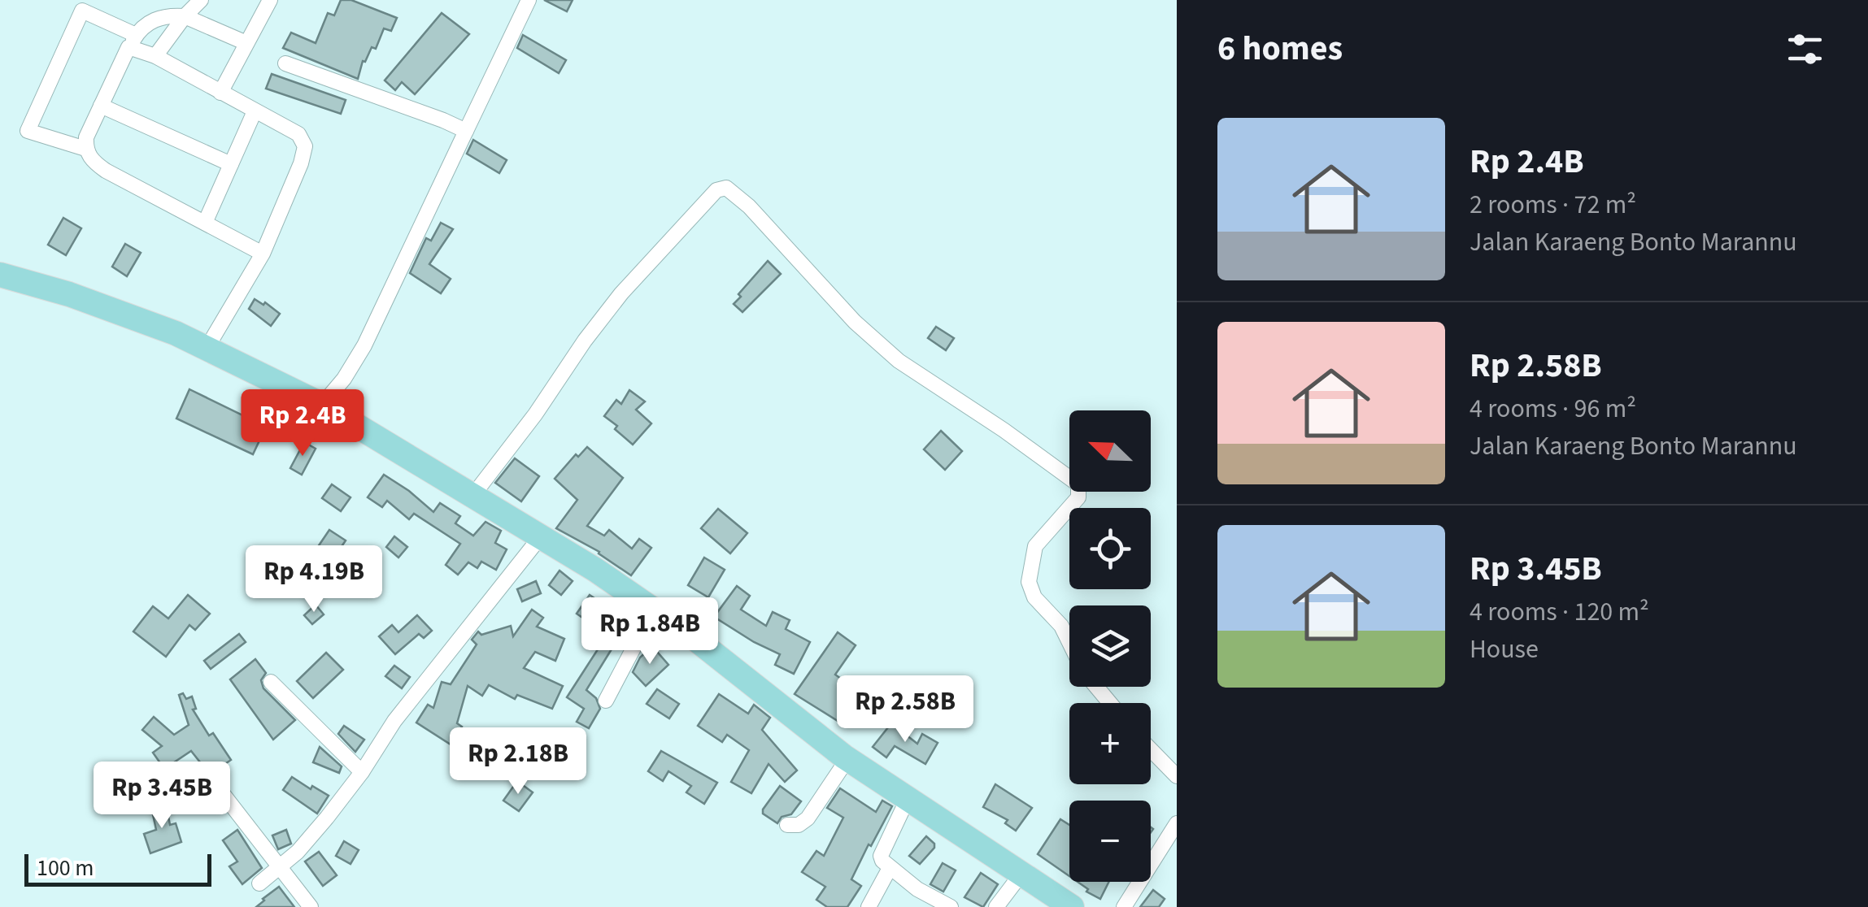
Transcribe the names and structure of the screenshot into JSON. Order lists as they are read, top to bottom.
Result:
{
  "scale_bar": "100 m",
  "north": "top left",
  "page": {
    "heading": "6 homes",
    "list": [
      {
        "name": "Rp 2.4B",
        "note": "2 rooms · 72 m² · Jalan Karaeng Bonto Marannu"
      },
      {
        "name": "Rp 2.58B",
        "note": "4 rooms · 96 m² · Jalan Karaeng Bonto Marannu"
      },
      {
        "name": "Rp 3.45B",
        "note": "4 rooms · 120 m² · House"
      }
    ],
    "price": [
      "Rp 2.4B",
      "Rp 4.19B",
      "Rp 1.84B",
      "Rp 2.58B",
      "Rp 2.18B",
      "Rp 3.45B"
    ],
    "map_buttons": ["+", "−"],
    "scale": "100 m"
  }
}
